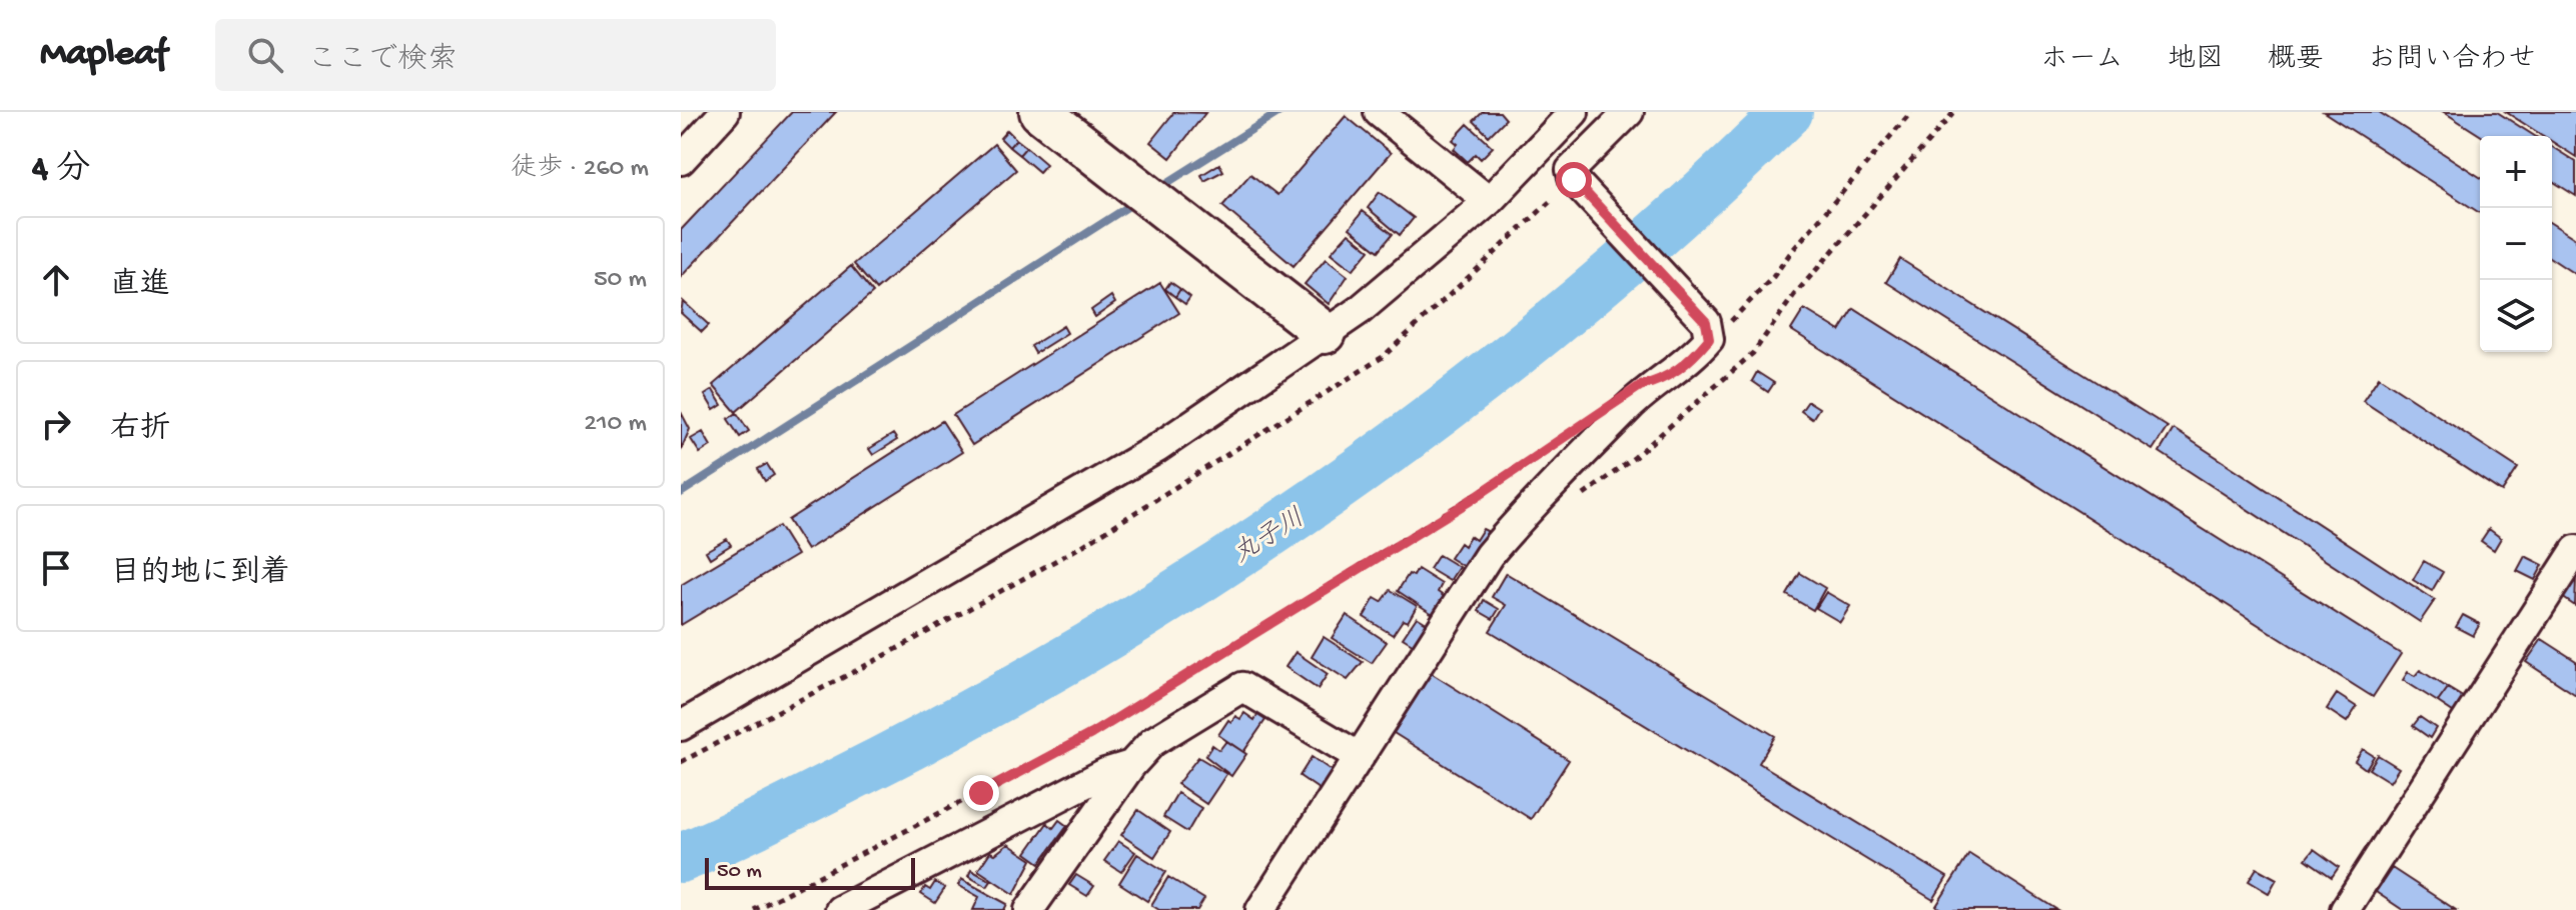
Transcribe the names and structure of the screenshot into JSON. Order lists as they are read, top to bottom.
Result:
{
  "water": ["丸子川"],
  "scale_bar": "50 m",
  "page": {
    "header": "Mapleaf",
    "search": "ここで検索",
    "nav": [
      "ホーム",
      "地図",
      "概要",
      "お問い合わせ"
    ],
    "heading": ["4 分", "徒歩 · 260 m"],
    "map_buttons": ["+", "−"],
    "list": [
      ["直進", "50 m"],
      ["右折", "210 m"],
      "目的地に到着"
    ],
    "scale": "50 m"
  }
}
